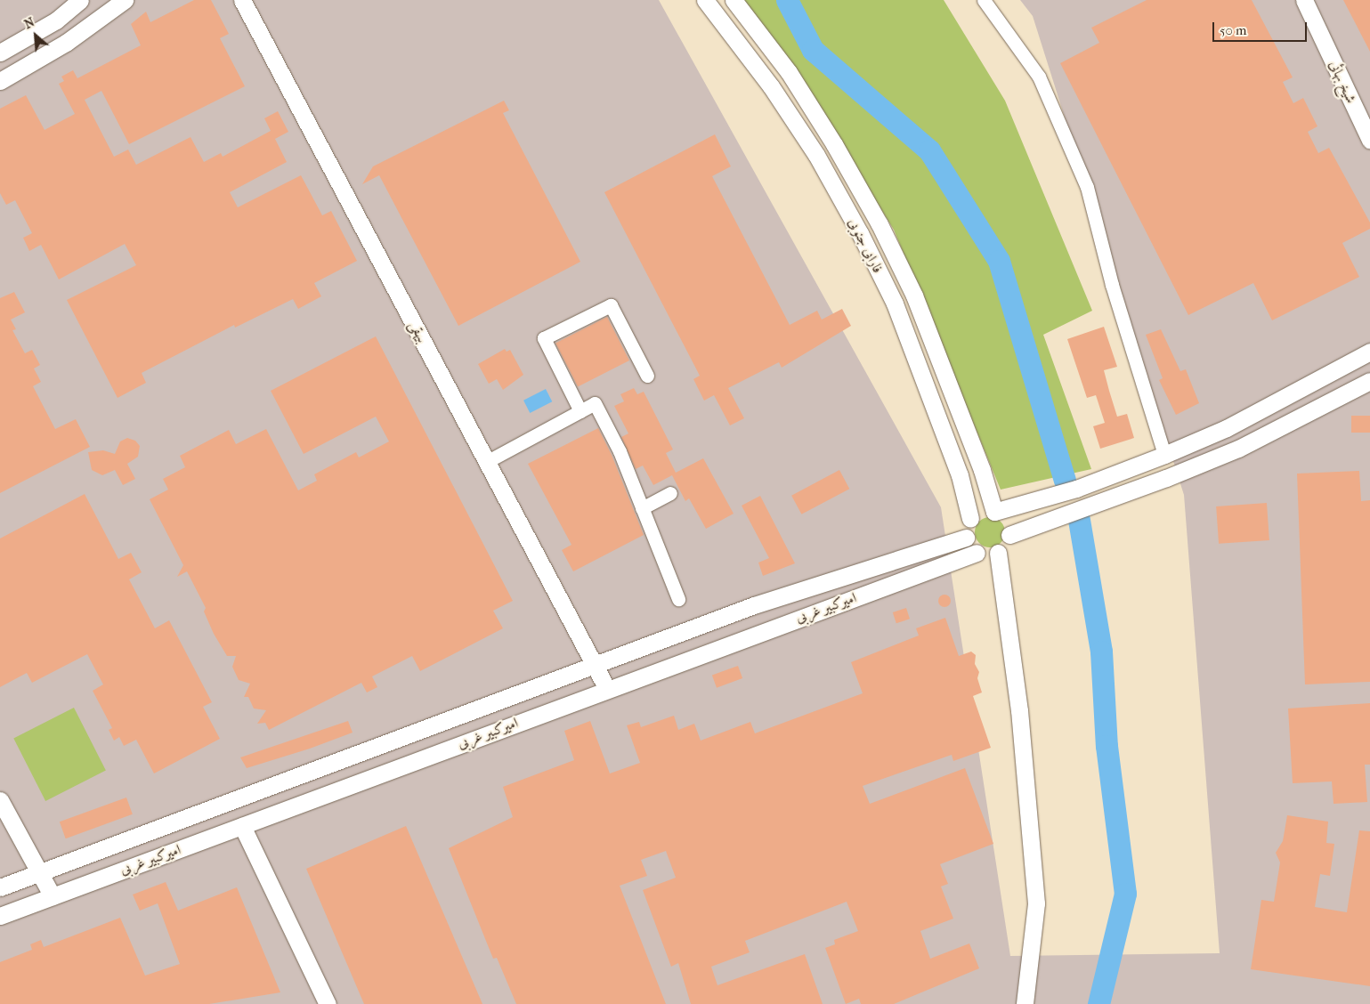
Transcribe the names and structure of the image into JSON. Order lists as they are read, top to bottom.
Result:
{
  "streets": {
    "street": [
      "شیخ بهائی",
      "فارابی جنوبی",
      "بیهقی",
      "امیرکبیر غربی"
    ]
  },
  "crossings": [
    ["فارابی جنوبی", "امیرکبیر غربی"],
    ["بیهقی", "امیرکبیر غربی"]
  ],
  "scale_bar": "50 m",
  "north": "top left"
}
